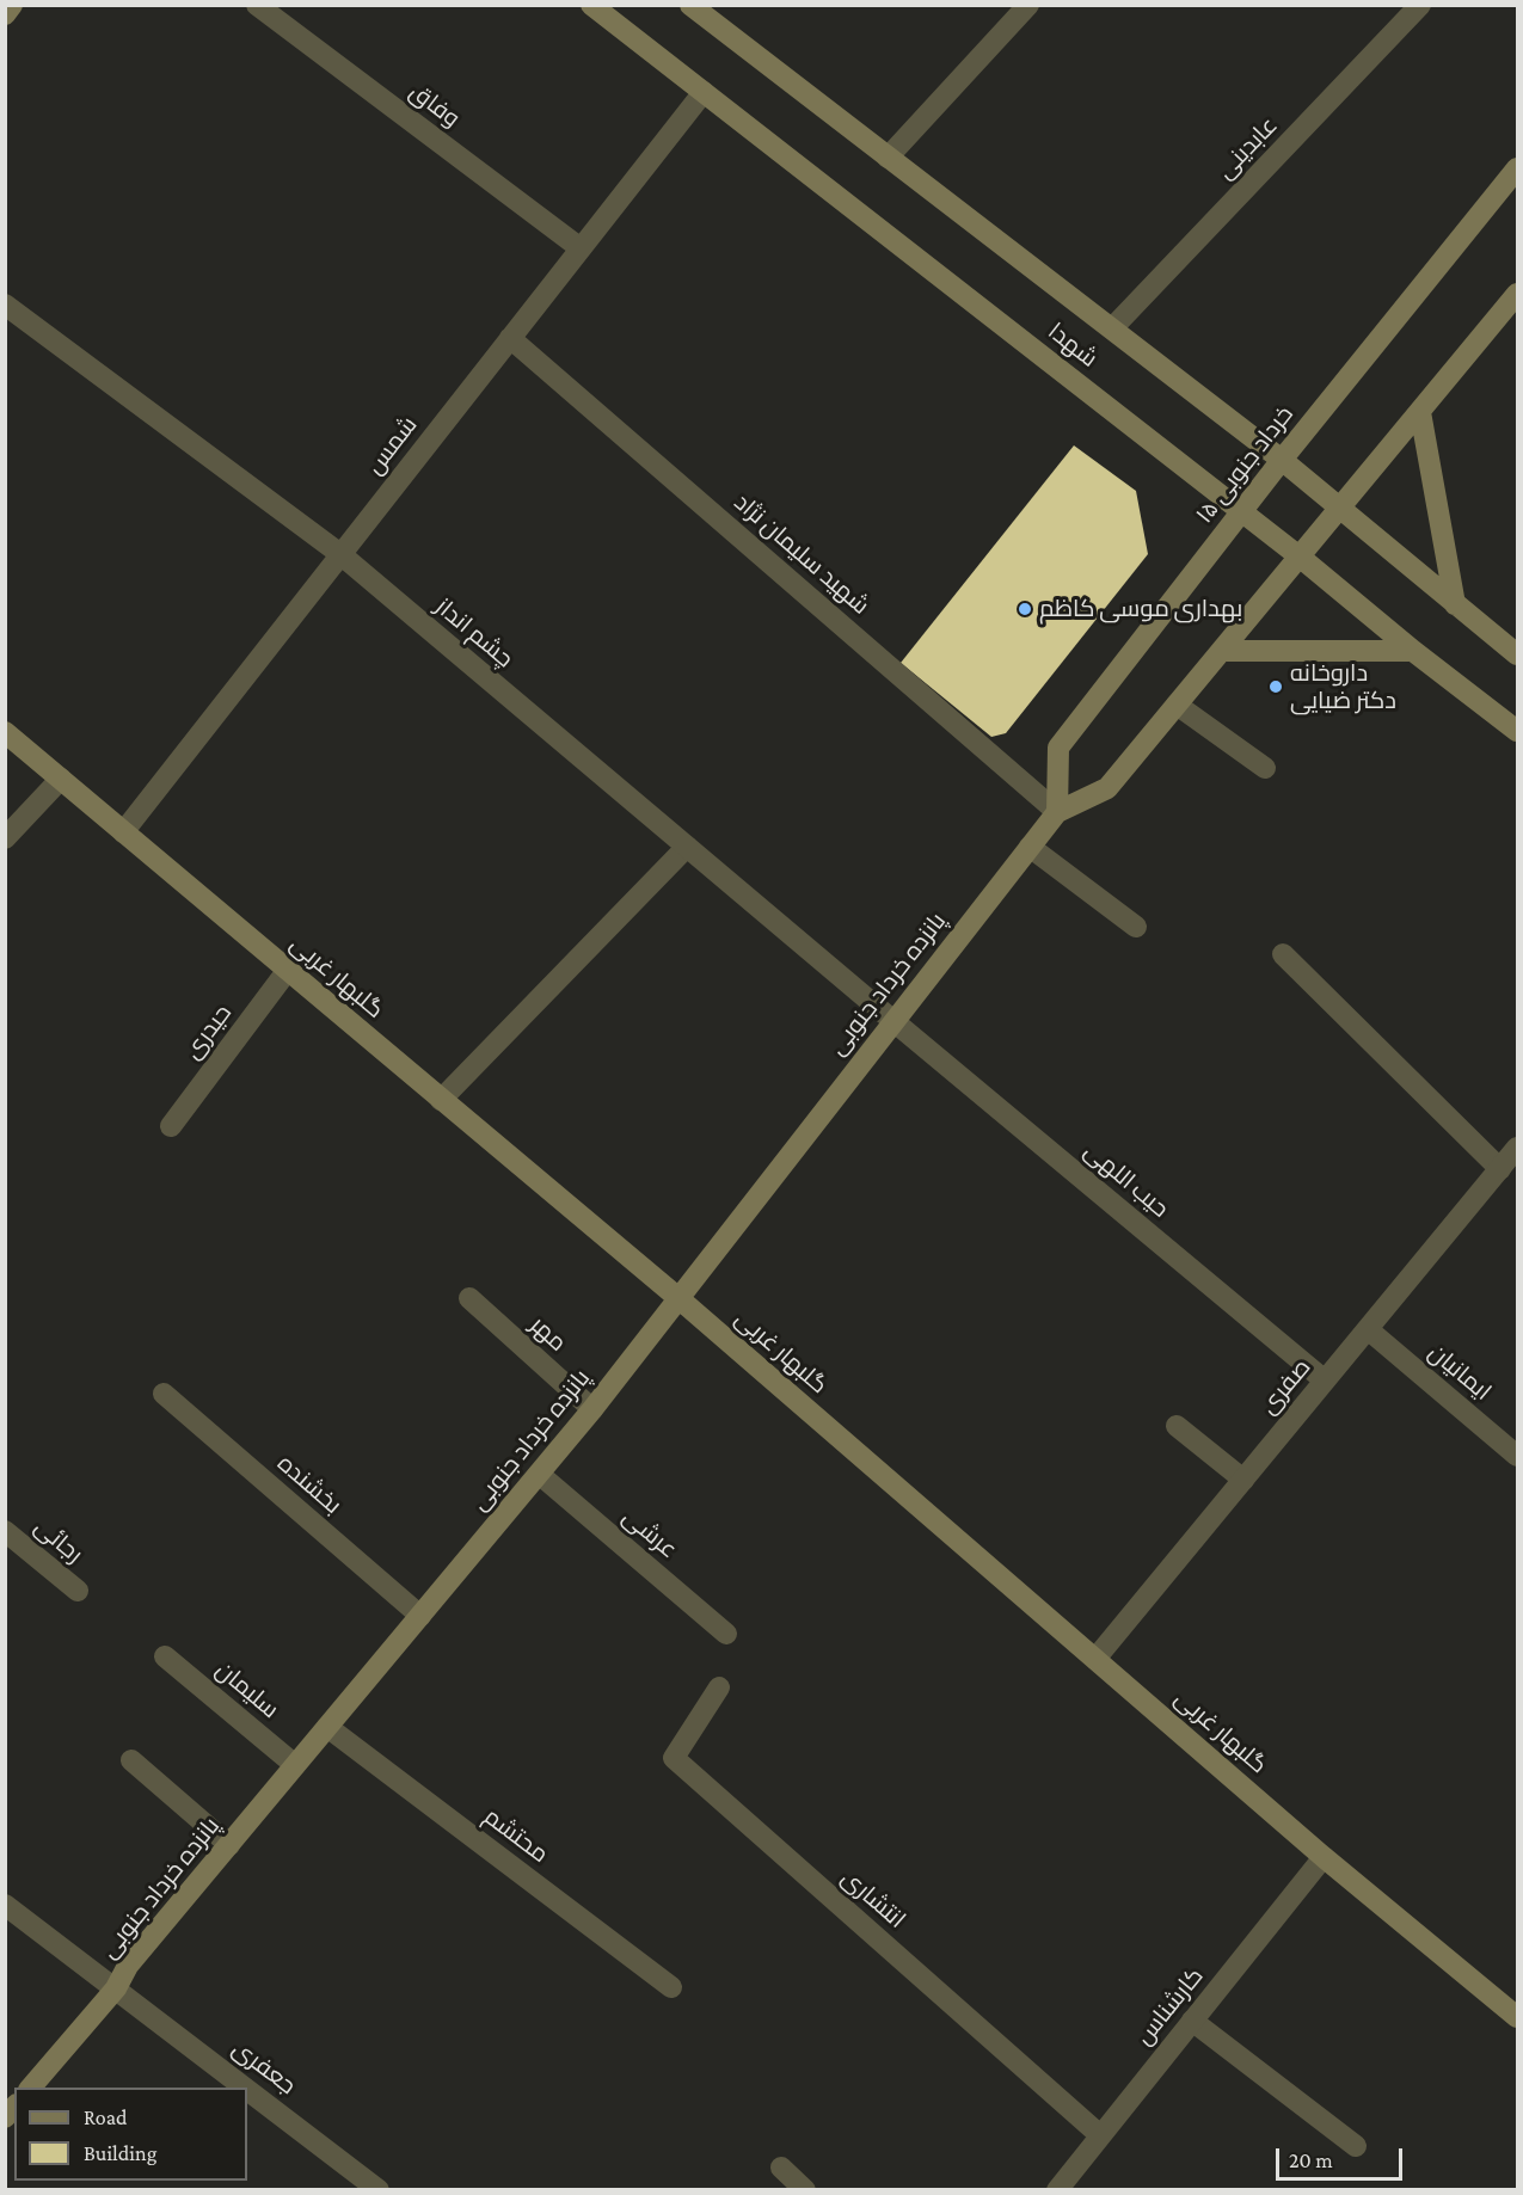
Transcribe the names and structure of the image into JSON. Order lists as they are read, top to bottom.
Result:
{
  "streets": {
    "street": [
      "وفاق",
      "عابدینی",
      "شهدا",
      "شمس",
      "۱۵ خرداد جنوبی",
      "شهید سلیمان نژاد",
      "چشم انداز",
      "گلبهار غربی",
      "پانزده خرداد جنوبی",
      "حیدری",
      "حیب اللهی",
      "مهر",
      "ایمانیان",
      "صفری",
      "بخشنده",
      "عرشی",
      "رجائی",
      "سلیمان",
      "محتشم",
      "انتشاری",
      "کارشناس",
      "جعفری"
    ]
  },
  "crossings": [
    ["وفاق", "شمس"],
    ["عابدینی", "شهدا"],
    ["شهدا", "شمس"],
    ["شهدا", "۱۵ خرداد جنوبی"],
    ["شمس", "شهید سلیمان نژاد"],
    ["شمس", "چشم انداز"],
    ["شمس", "گلبهار غربی"],
    ["۱۵ خرداد جنوبی", "شهید سلیمان نژاد"],
    ["۱۵ خرداد جنوبی", "پانزده خرداد جنوبی"],
    ["شهید سلیمان نژاد", "پانزده خرداد جنوبی"],
    ["چشم انداز", "پانزده خرداد جنوبی"],
    ["چشم انداز", "حیب اللهی"],
    ["گلبهار غربی", "پانزده خرداد جنوبی"],
    ["گلبهار غربی", "حیدری"],
    ["گلبهار غربی", "صفری"],
    ["گلبهار غربی", "کارشناس"],
    ["پانزده خرداد جنوبی", "حیب اللهی"],
    ["پانزده خرداد جنوبی", "مهر"],
    ["پانزده خرداد جنوبی", "بخشنده"],
    ["پانزده خرداد جنوبی", "عرشی"],
    ["پانزده خرداد جنوبی", "سلیمان"],
    ["پانزده خرداد جنوبی", "محتشم"],
    ["پانزده خرداد جنوبی", "جعفری"],
    ["حیب اللهی", "صفری"],
    ["ایمانیان", "صفری"],
    ["انتشاری", "کارشناس"]
  ],
  "places": ["بهداری موسی کاظم", "داروخانه دکتر ضیایی"],
  "legend": ["Road", "Building"],
  "scale_bar": "20 m"
}
